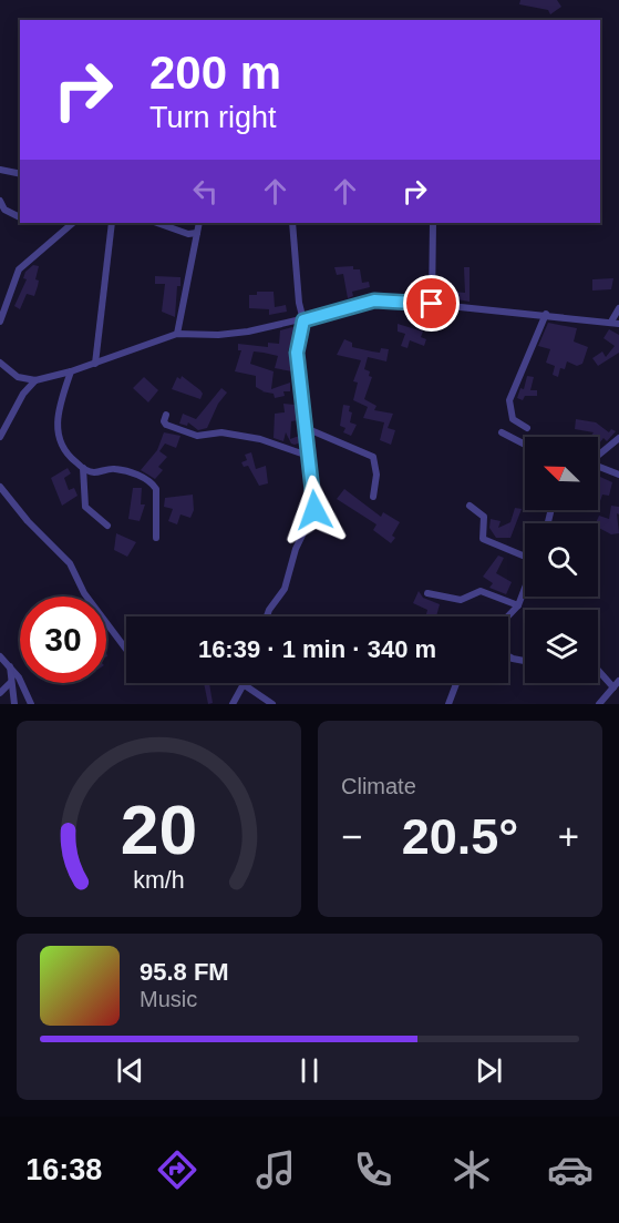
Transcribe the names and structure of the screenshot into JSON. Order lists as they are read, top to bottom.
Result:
{
  "north": "top left",
  "page": {
    "turn": ["200 m", "Turn right"],
    "limit": "30",
    "trip": "16:39 · 1 min · 340 m",
    "tile": "Climate",
    "heat": ["−", "20.5°", "+"],
    "song": ["95.8 FM", "Music"],
    "tabs": "16:38",
    "gauge": ["20", "km/h"]
  }
}
